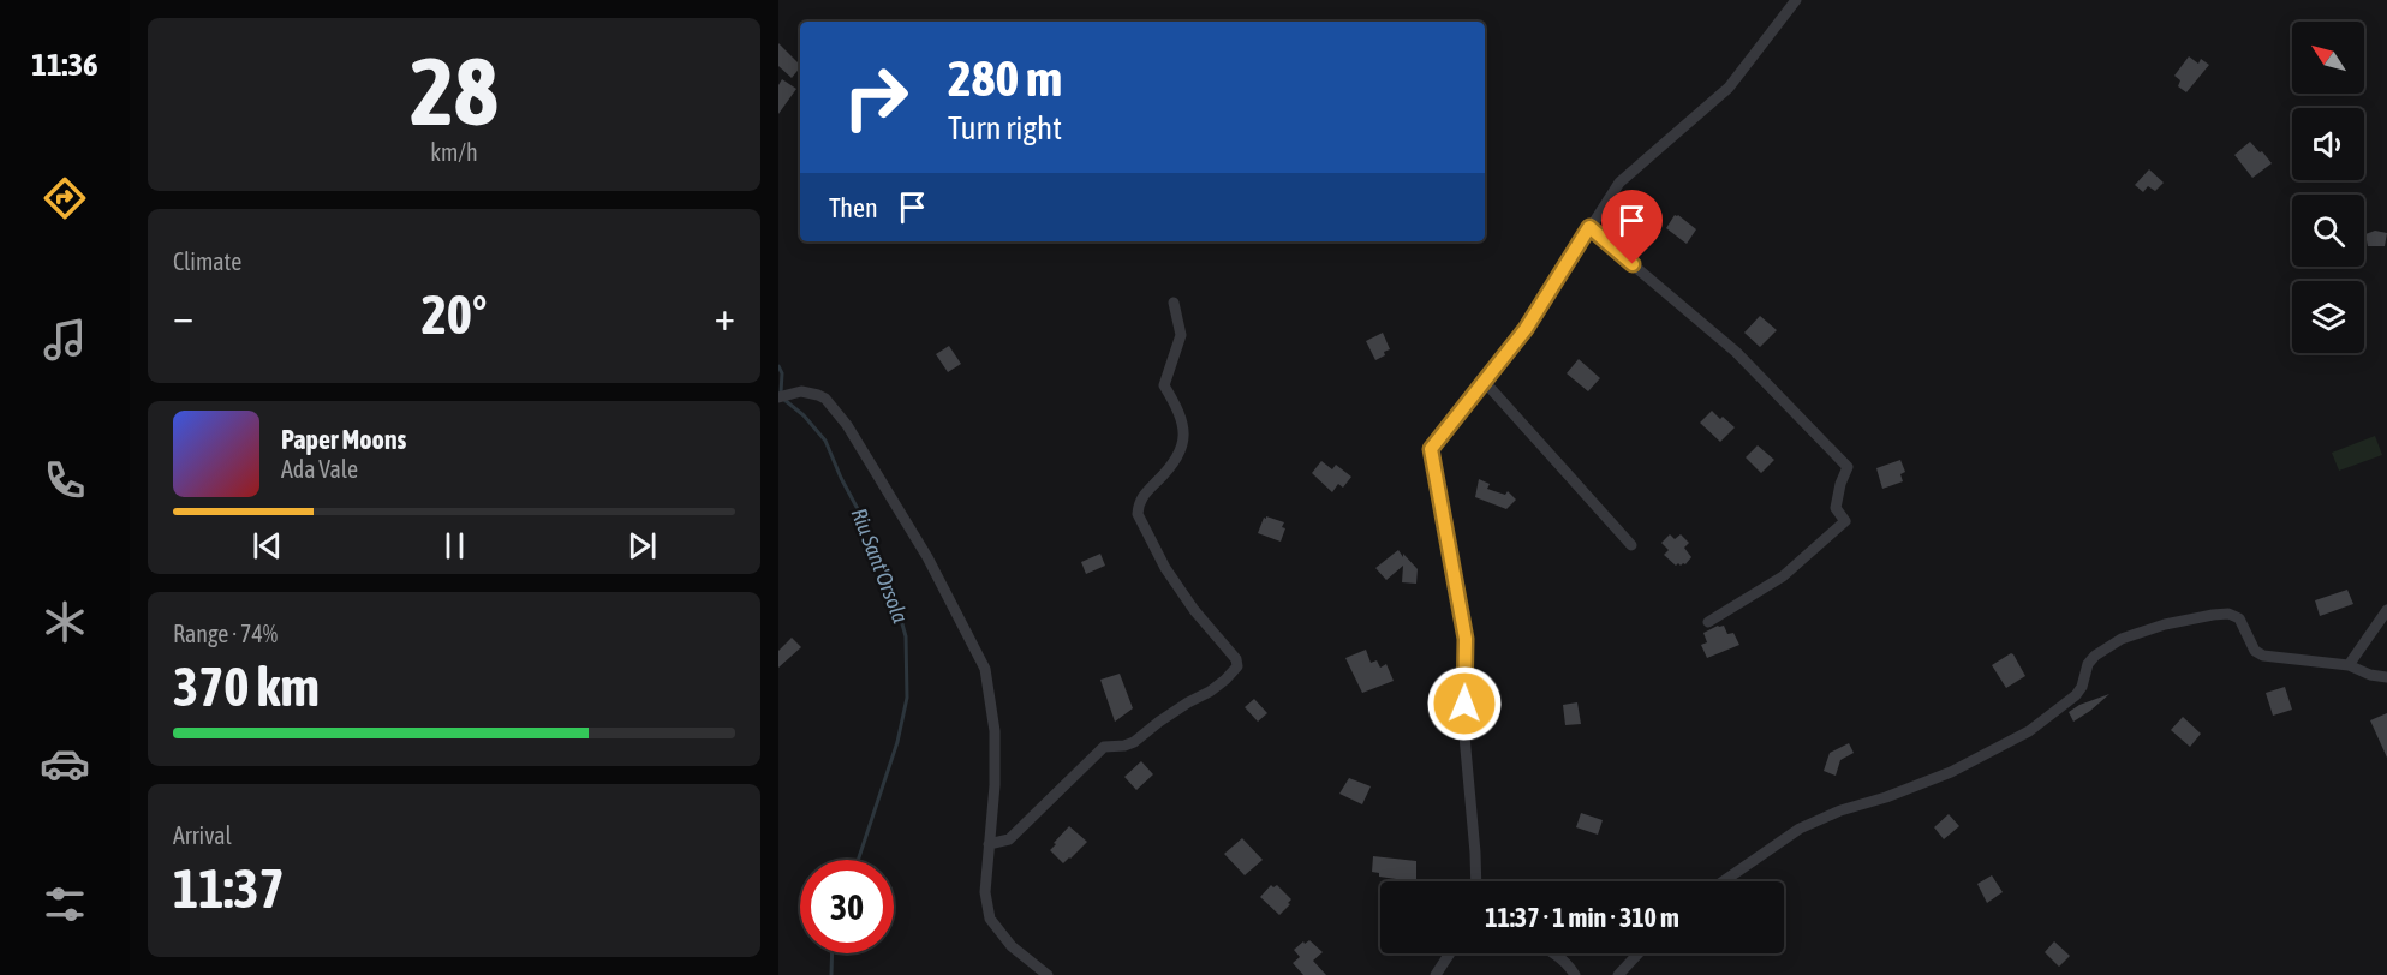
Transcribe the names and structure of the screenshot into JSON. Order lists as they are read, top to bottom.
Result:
{
  "water": ["Riu Sant'Orsola"],
  "north": "top left",
  "page": {
    "tabs": "11:36",
    "tile": [
      ["28", "km/h"],
      "Climate",
      ["Range · 74%", "370 km"],
      ["Arrival", "11:37"]
    ],
    "turn": ["280 m", "Turn right"],
    "then": "Then",
    "heat": ["−", "20°", "+"],
    "song": ["Paper Moons", "Ada Vale"],
    "limit": "30",
    "trip": "11:37 · 1 min · 310 m"
  }
}
